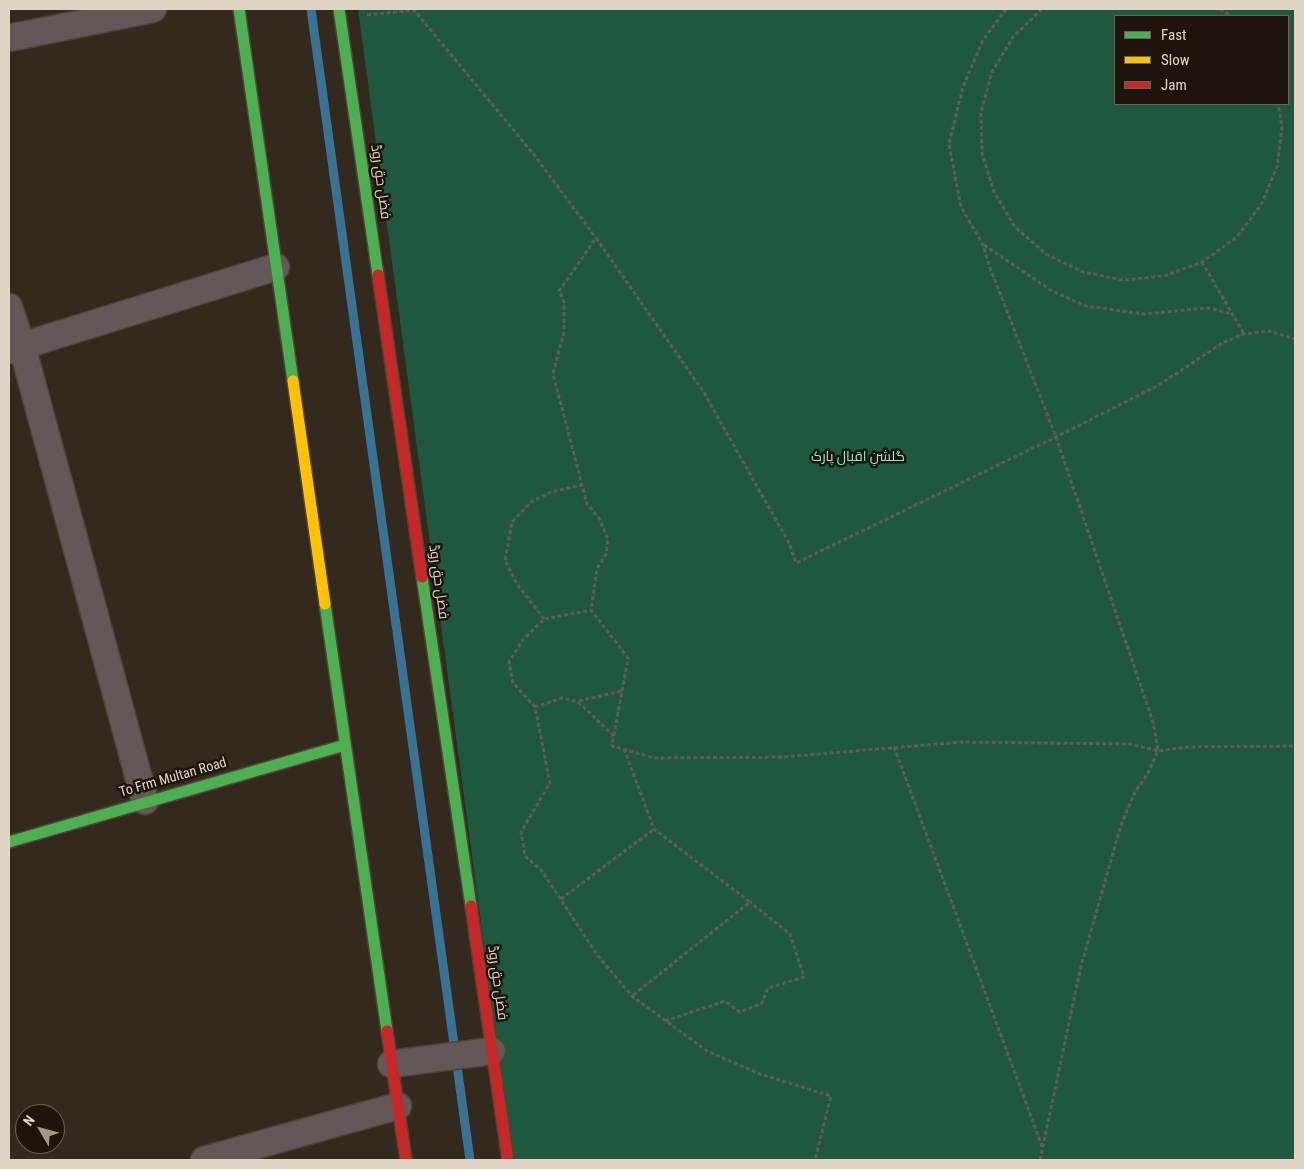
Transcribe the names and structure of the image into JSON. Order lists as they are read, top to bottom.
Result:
{
  "streets": {
    "street": ["فضل حق روڈ", "To Frm Multan Road"]
  },
  "parks": ["گلشنِ اقبال پارک"],
  "legend": ["Fast", "Slow", "Jam"],
  "north": "top left"
}
